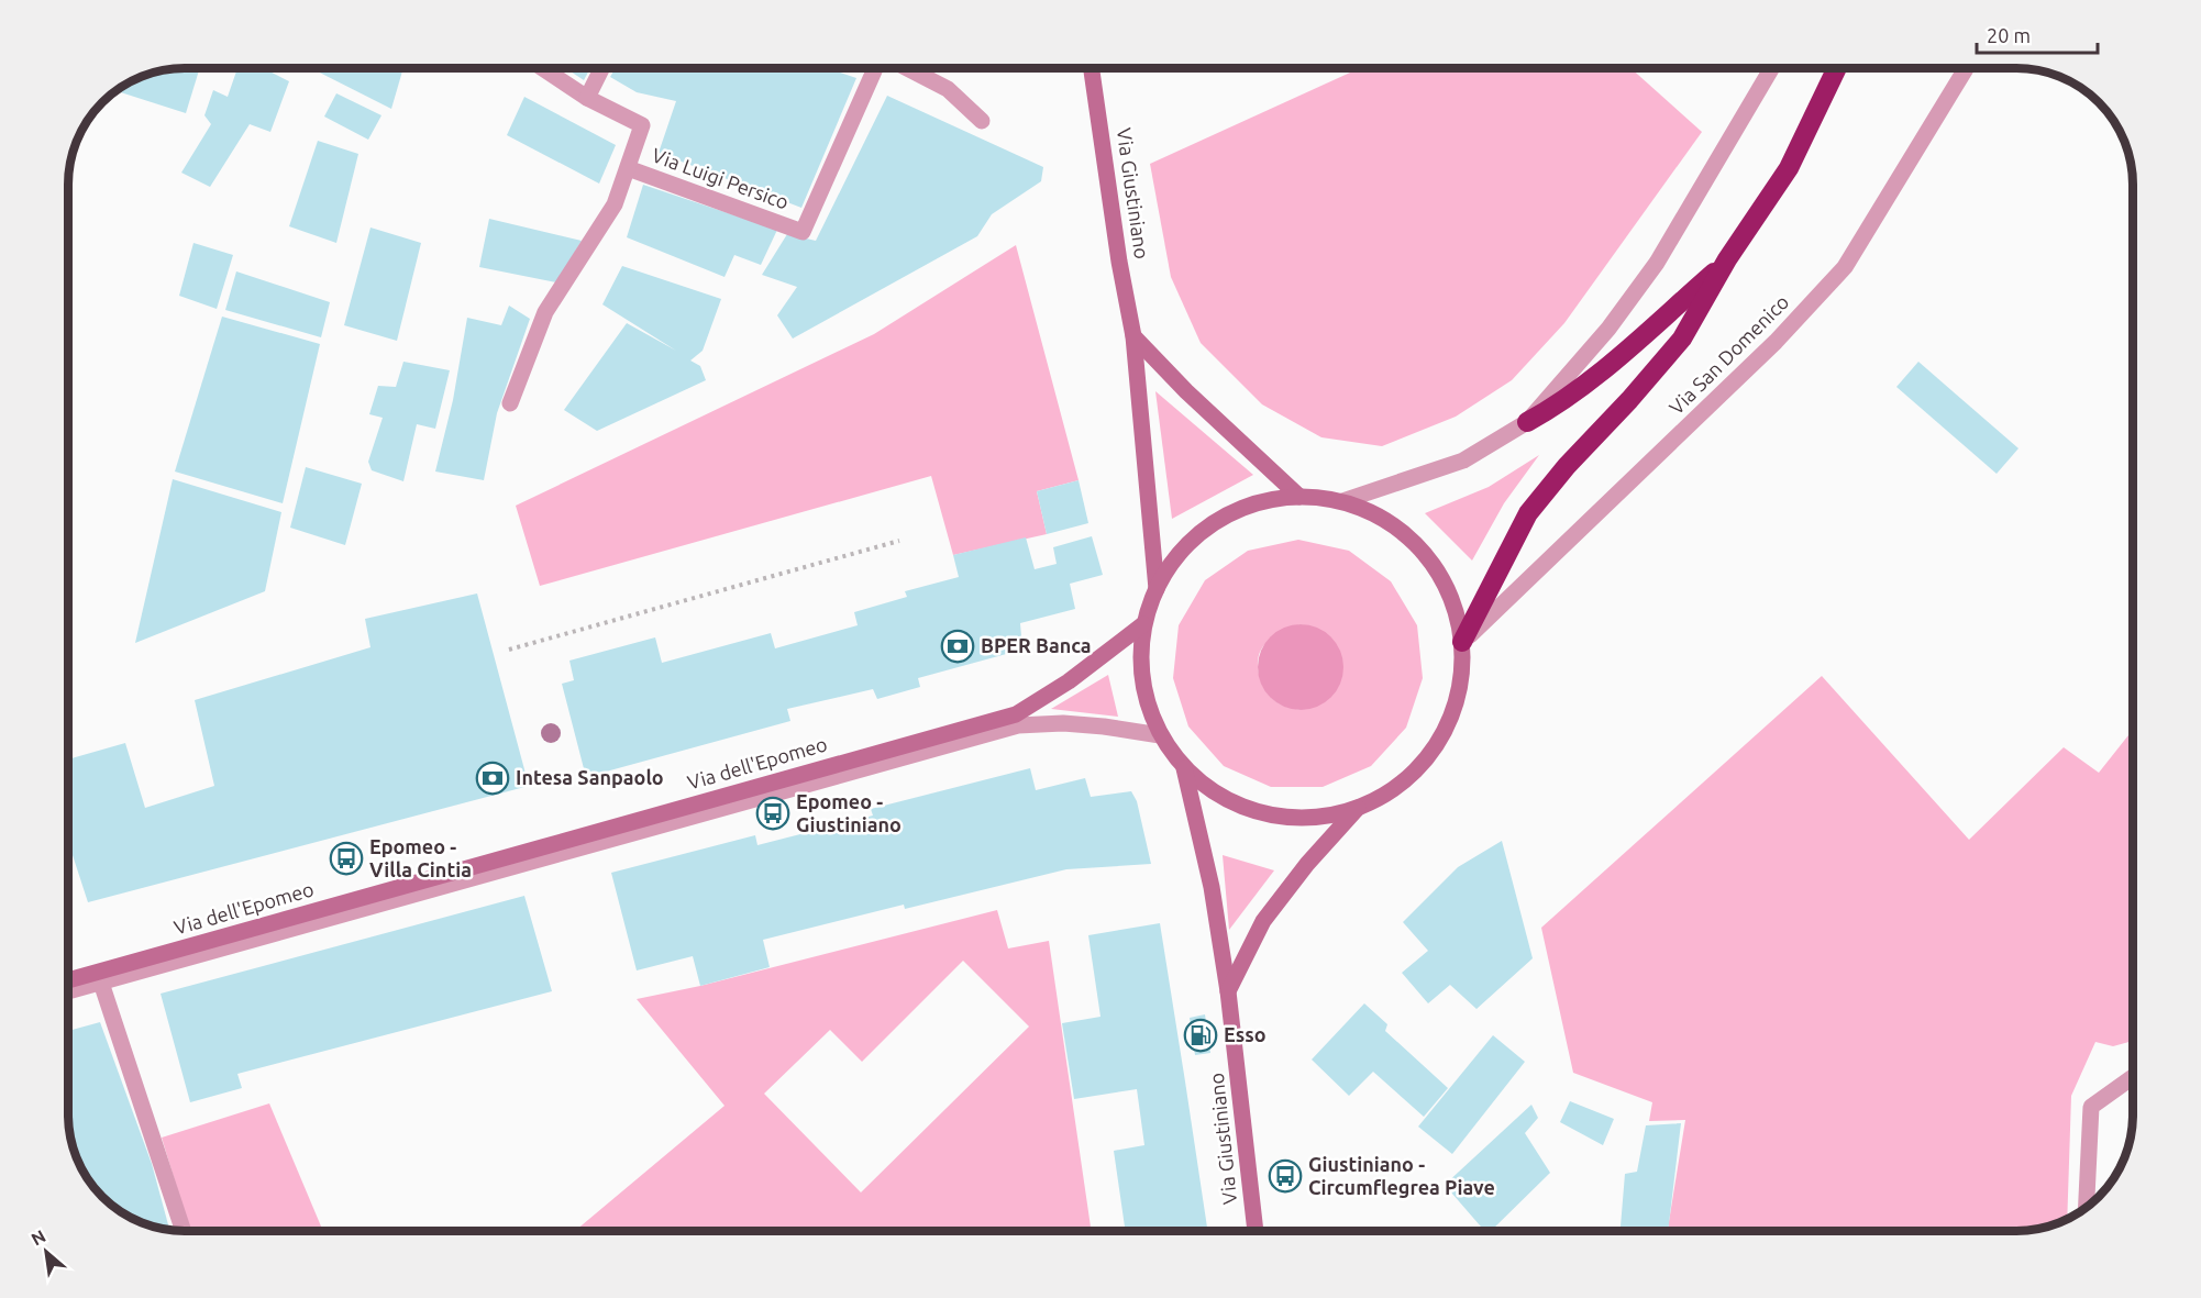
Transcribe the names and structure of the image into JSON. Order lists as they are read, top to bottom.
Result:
{
  "streets": {
    "main road": ["Via Giustiniano", "Via dell'Epomeo"],
    "street": ["Via Luigi Persico", "Via San Domenico"]
  },
  "places": {
    "bank": ["BPER Banca", "Intesa Sanpaolo"],
    "bus stop": ["Epomeo - Giustiniano", "Epomeo - Villa Cintia", "Giustiniano - Circumflegrea Piave"],
    "fuel station": ["Esso"]
  },
  "scale_bar": "20 m",
  "north": "top left"
}
